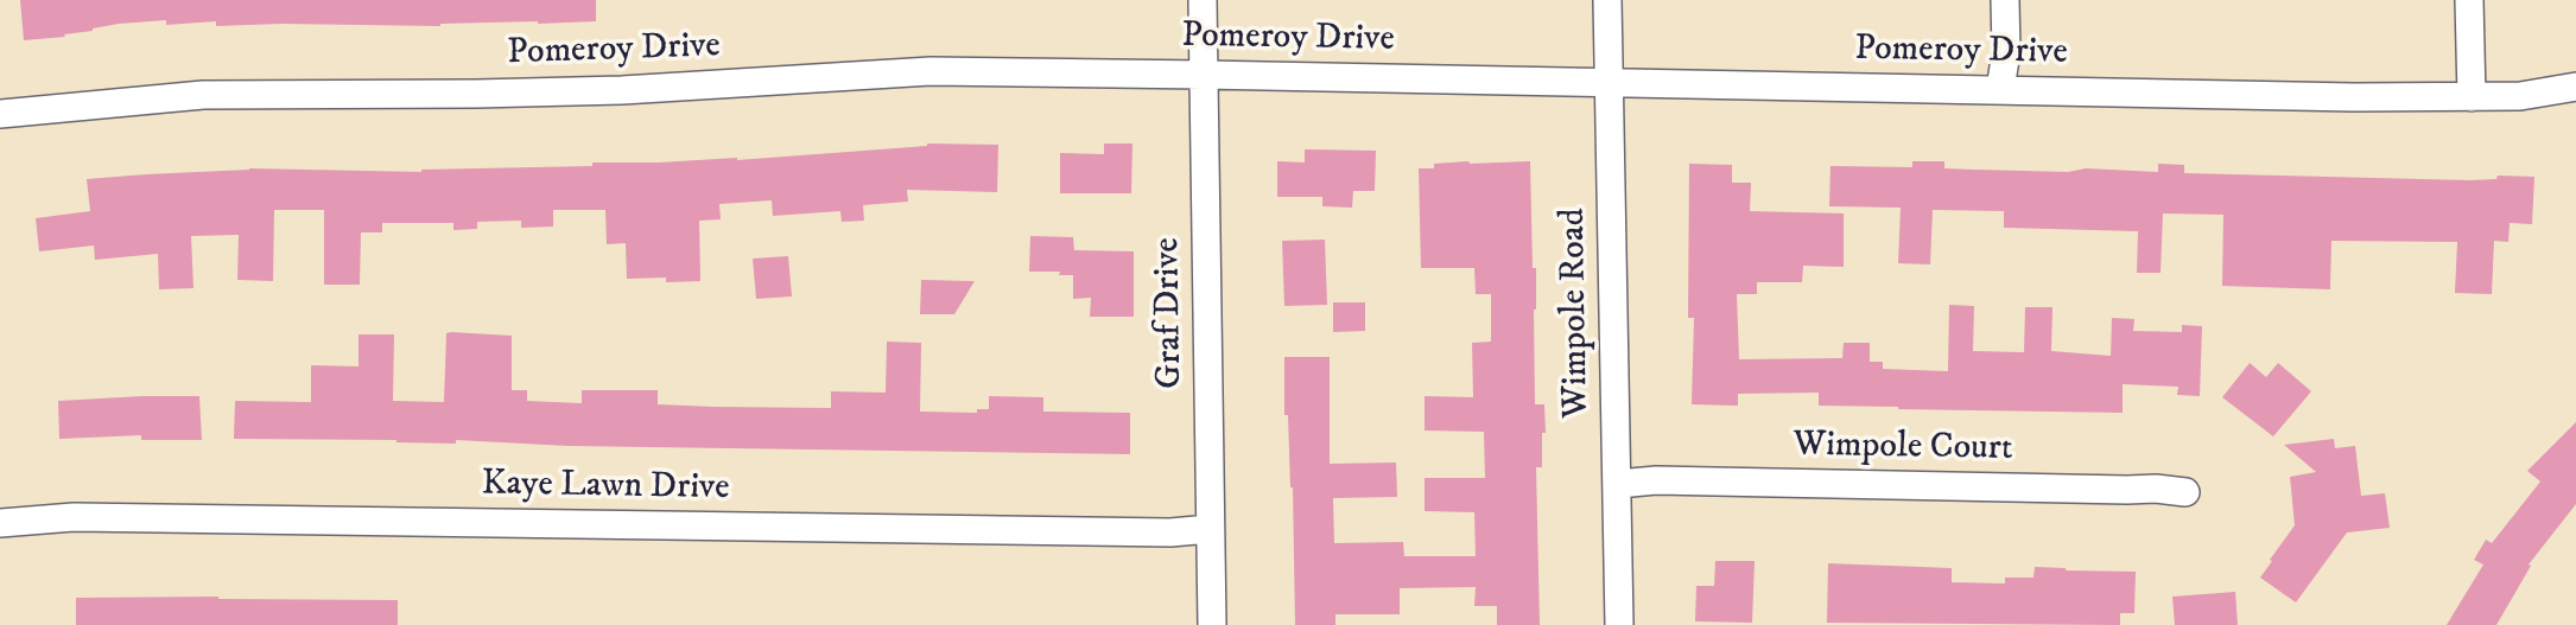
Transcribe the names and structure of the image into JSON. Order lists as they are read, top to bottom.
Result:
{
  "streets": {
    "street": [
      "Pomeroy Drive",
      "Graf Drive",
      "Wimpole Road",
      "Wimpole Court",
      "Kaye Lawn Drive"
    ]
  },
  "crossings": [
    ["Pomeroy Drive", "Graf Drive"],
    ["Pomeroy Drive", "Wimpole Road"],
    ["Graf Drive", "Kaye Lawn Drive"],
    ["Wimpole Road", "Wimpole Court"]
  ]
}
